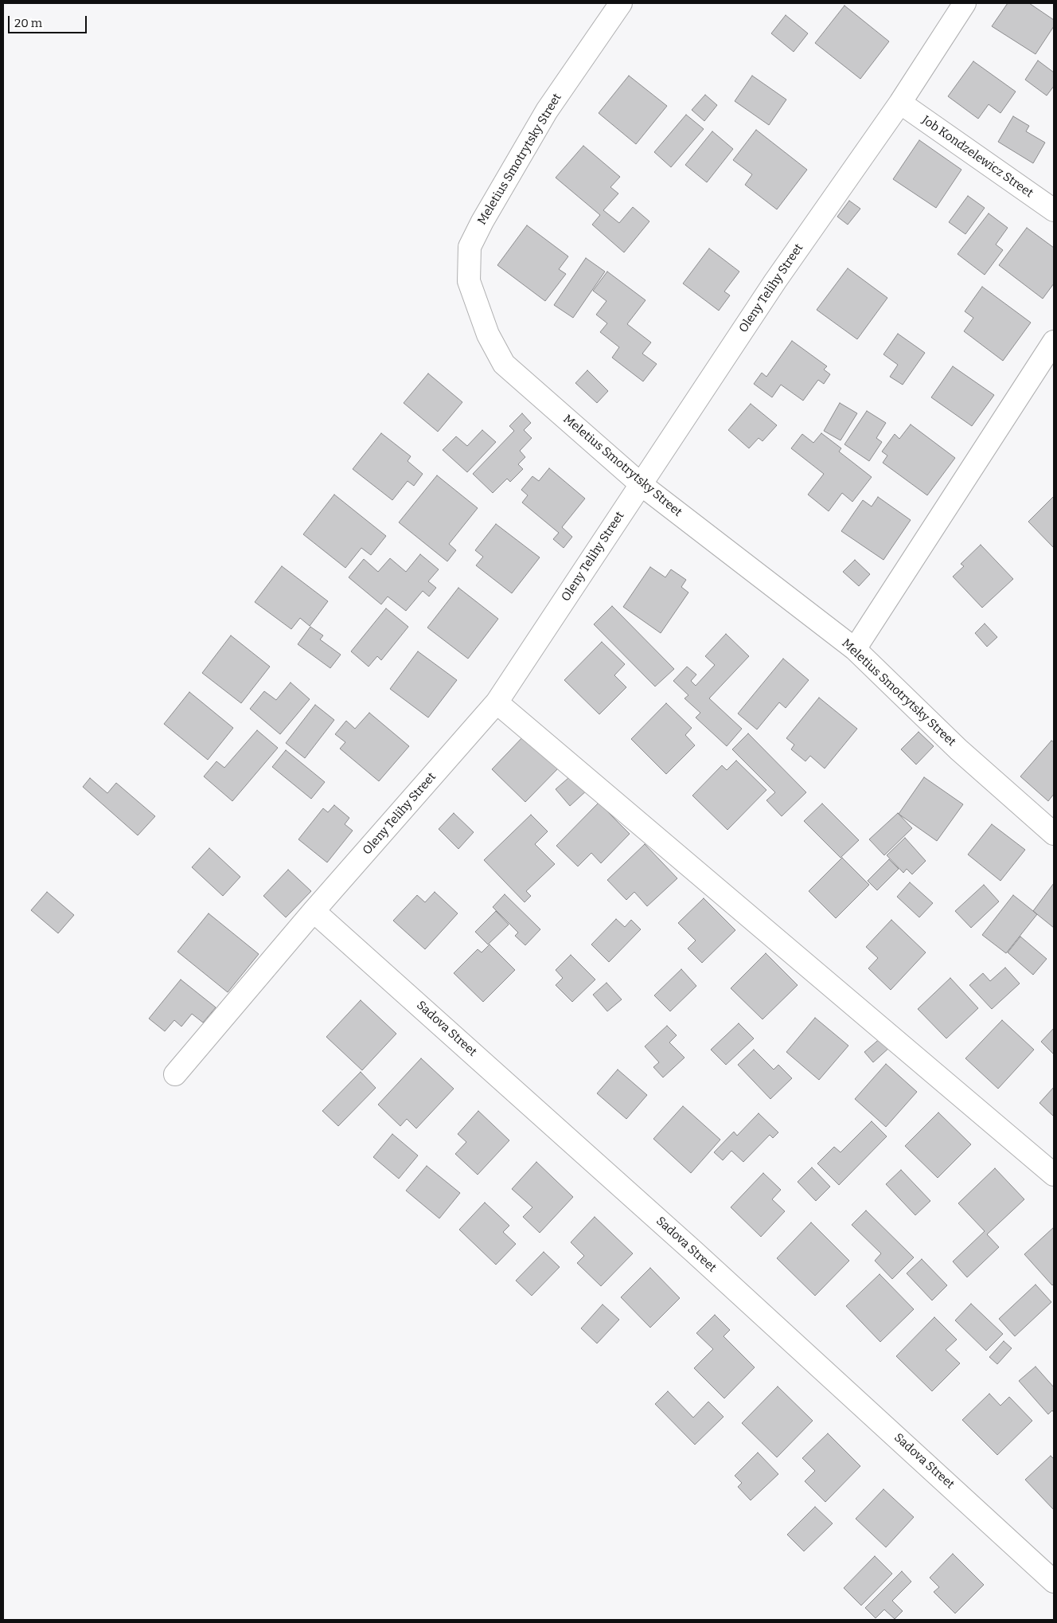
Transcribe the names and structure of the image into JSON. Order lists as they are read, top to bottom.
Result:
{
  "streets": {
    "street": [
      "Job Kondzelewicz Street",
      "Meletius Smotrytsky Street",
      "Oleny Telihy Street",
      "Sadova Street"
    ]
  },
  "crossings": [
    ["Job Kondzelewicz Street", "Oleny Telihy Street"],
    ["Meletius Smotrytsky Street", "Oleny Telihy Street"],
    ["Oleny Telihy Street", "Sadova Street"]
  ],
  "scale_bar": "20 m"
}
